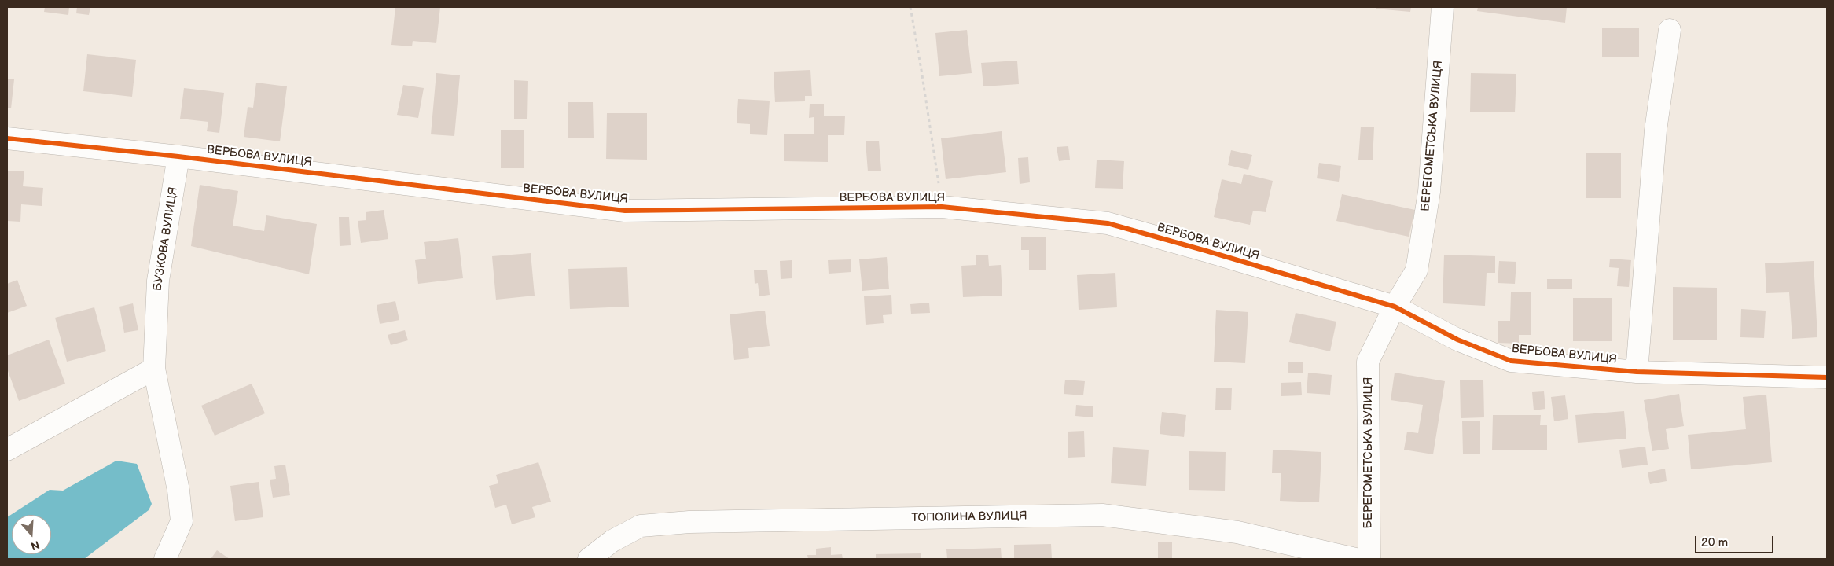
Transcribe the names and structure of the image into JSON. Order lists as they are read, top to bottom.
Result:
{
  "streets": {
    "street": [
      "БЕРЕГОМЕТСЬКА ВУЛИЦЯ",
      "ВЕРБОВА ВУЛИЦЯ",
      "БУЗКОВА ВУЛИЦЯ",
      "ТОПОЛИНА ВУЛИЦЯ"
    ]
  },
  "crossings": [
    ["БЕРЕГОМЕТСЬКА ВУЛИЦЯ", "ВЕРБОВА ВУЛИЦЯ"],
    ["ВЕРБОВА ВУЛИЦЯ", "БУЗКОВА ВУЛИЦЯ"]
  ],
  "scale_bar": "20 m",
  "north": "bottom"
}
